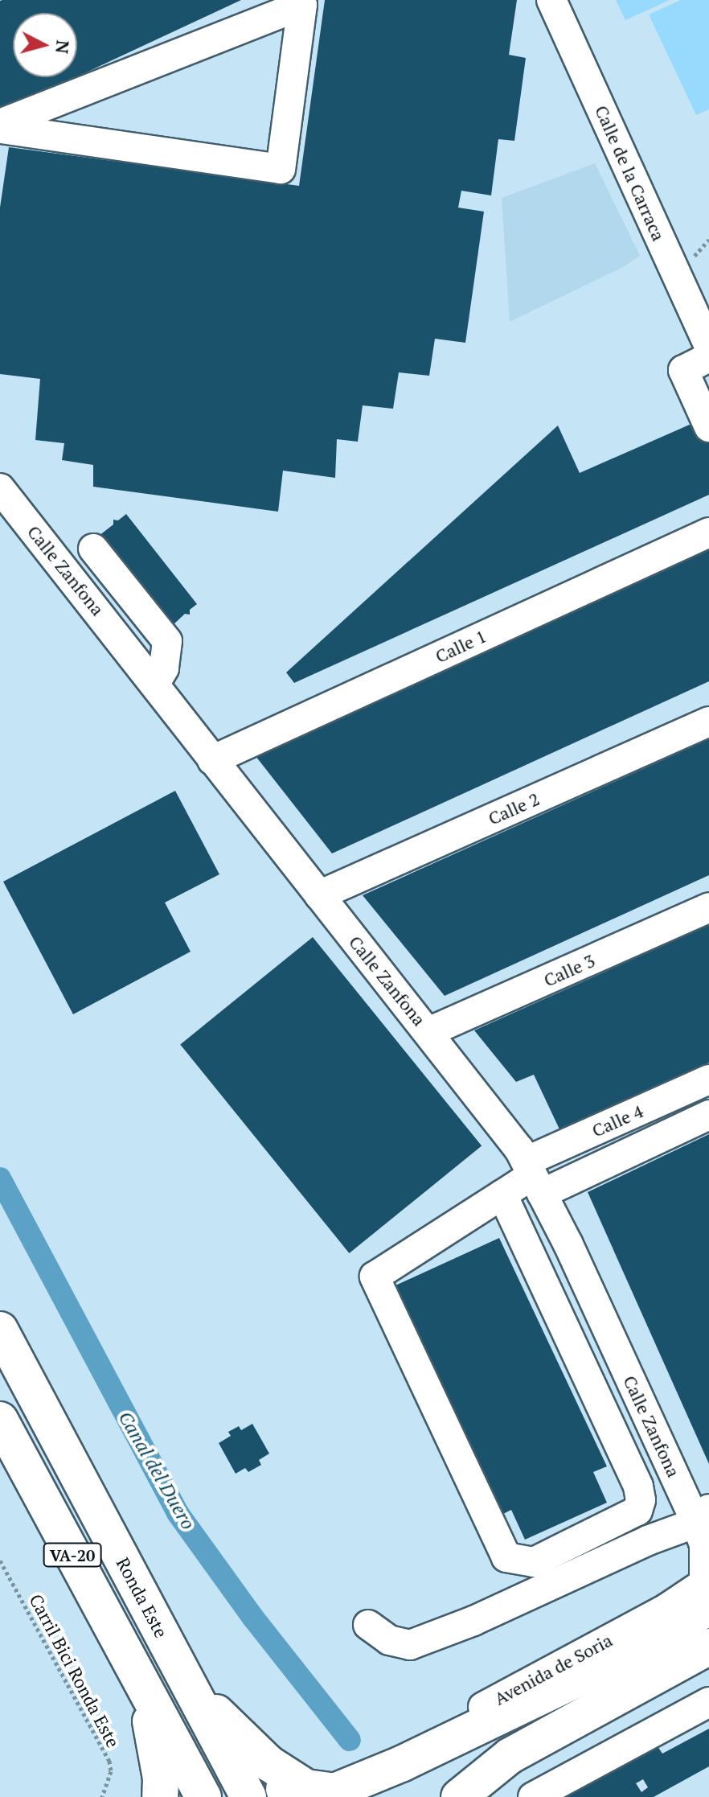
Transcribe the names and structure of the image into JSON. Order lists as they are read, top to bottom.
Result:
{
  "streets": {
    "main road": ["VA-20", "Ronda Este", "Avenida de Soria"],
    "street": [
      "Calle de la Carraca",
      "Calle Zanfona",
      "Calle 1",
      "Calle 2",
      "Calle 3",
      "Calle 4"
    ],
    "path": ["Carril Bici Ronda Este"]
  },
  "crossings": [
    ["Calle Zanfona", "Calle 1"],
    ["Calle Zanfona", "Calle 2"],
    ["Calle Zanfona", "Calle 3"],
    ["Calle Zanfona", "Calle 4"],
    ["Calle Zanfona", "Avenida de Soria"],
    ["Ronda Este", "Avenida de Soria"]
  ],
  "water": ["Canal del Duero"],
  "north": "right"
}
